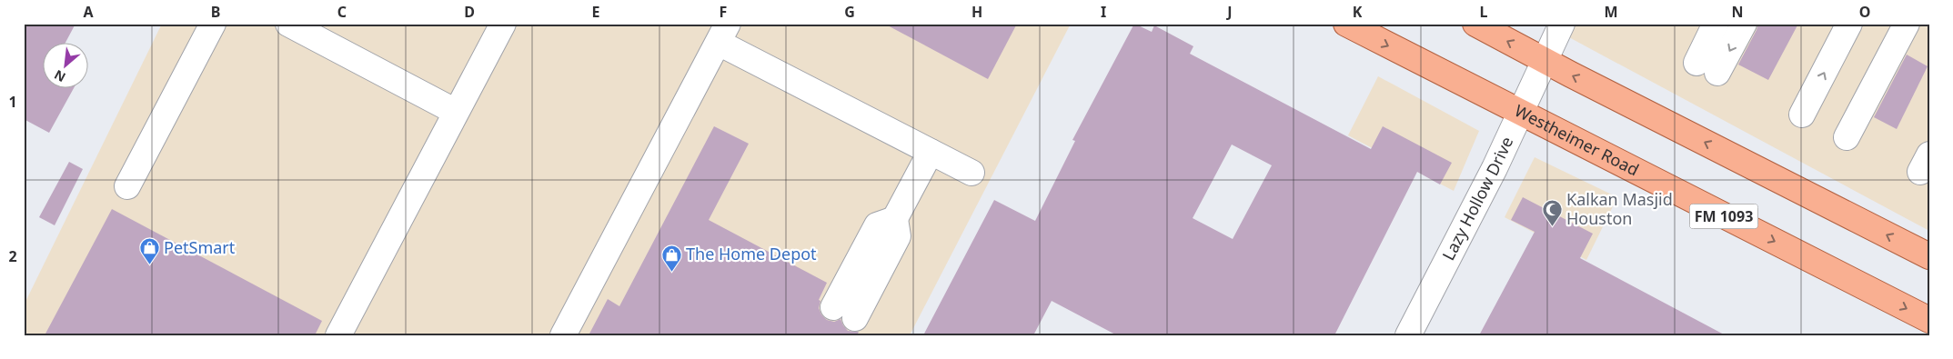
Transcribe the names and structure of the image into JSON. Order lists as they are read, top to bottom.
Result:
{
  "streets": {
    "main road": ["Westheimer Road", "FM 1093"],
    "street": ["Lazy Hollow Drive"]
  },
  "crossings": [
    ["Westheimer Road", "Lazy Hollow Drive"]
  ],
  "places": {
    "mosque": ["Kalkan Masjid Houston"],
    "shop": ["PetSmart", "The Home Depot"]
  },
  "north": "bottom left",
  "grid": {
    "columns": [
      "A",
      "B",
      "C",
      "D",
      "E",
      "F",
      "G",
      "H",
      "I",
      "J",
      "K",
      "L",
      "M",
      "N",
      "O"
    ],
    "rows": ["1", "2"]
  }
}
